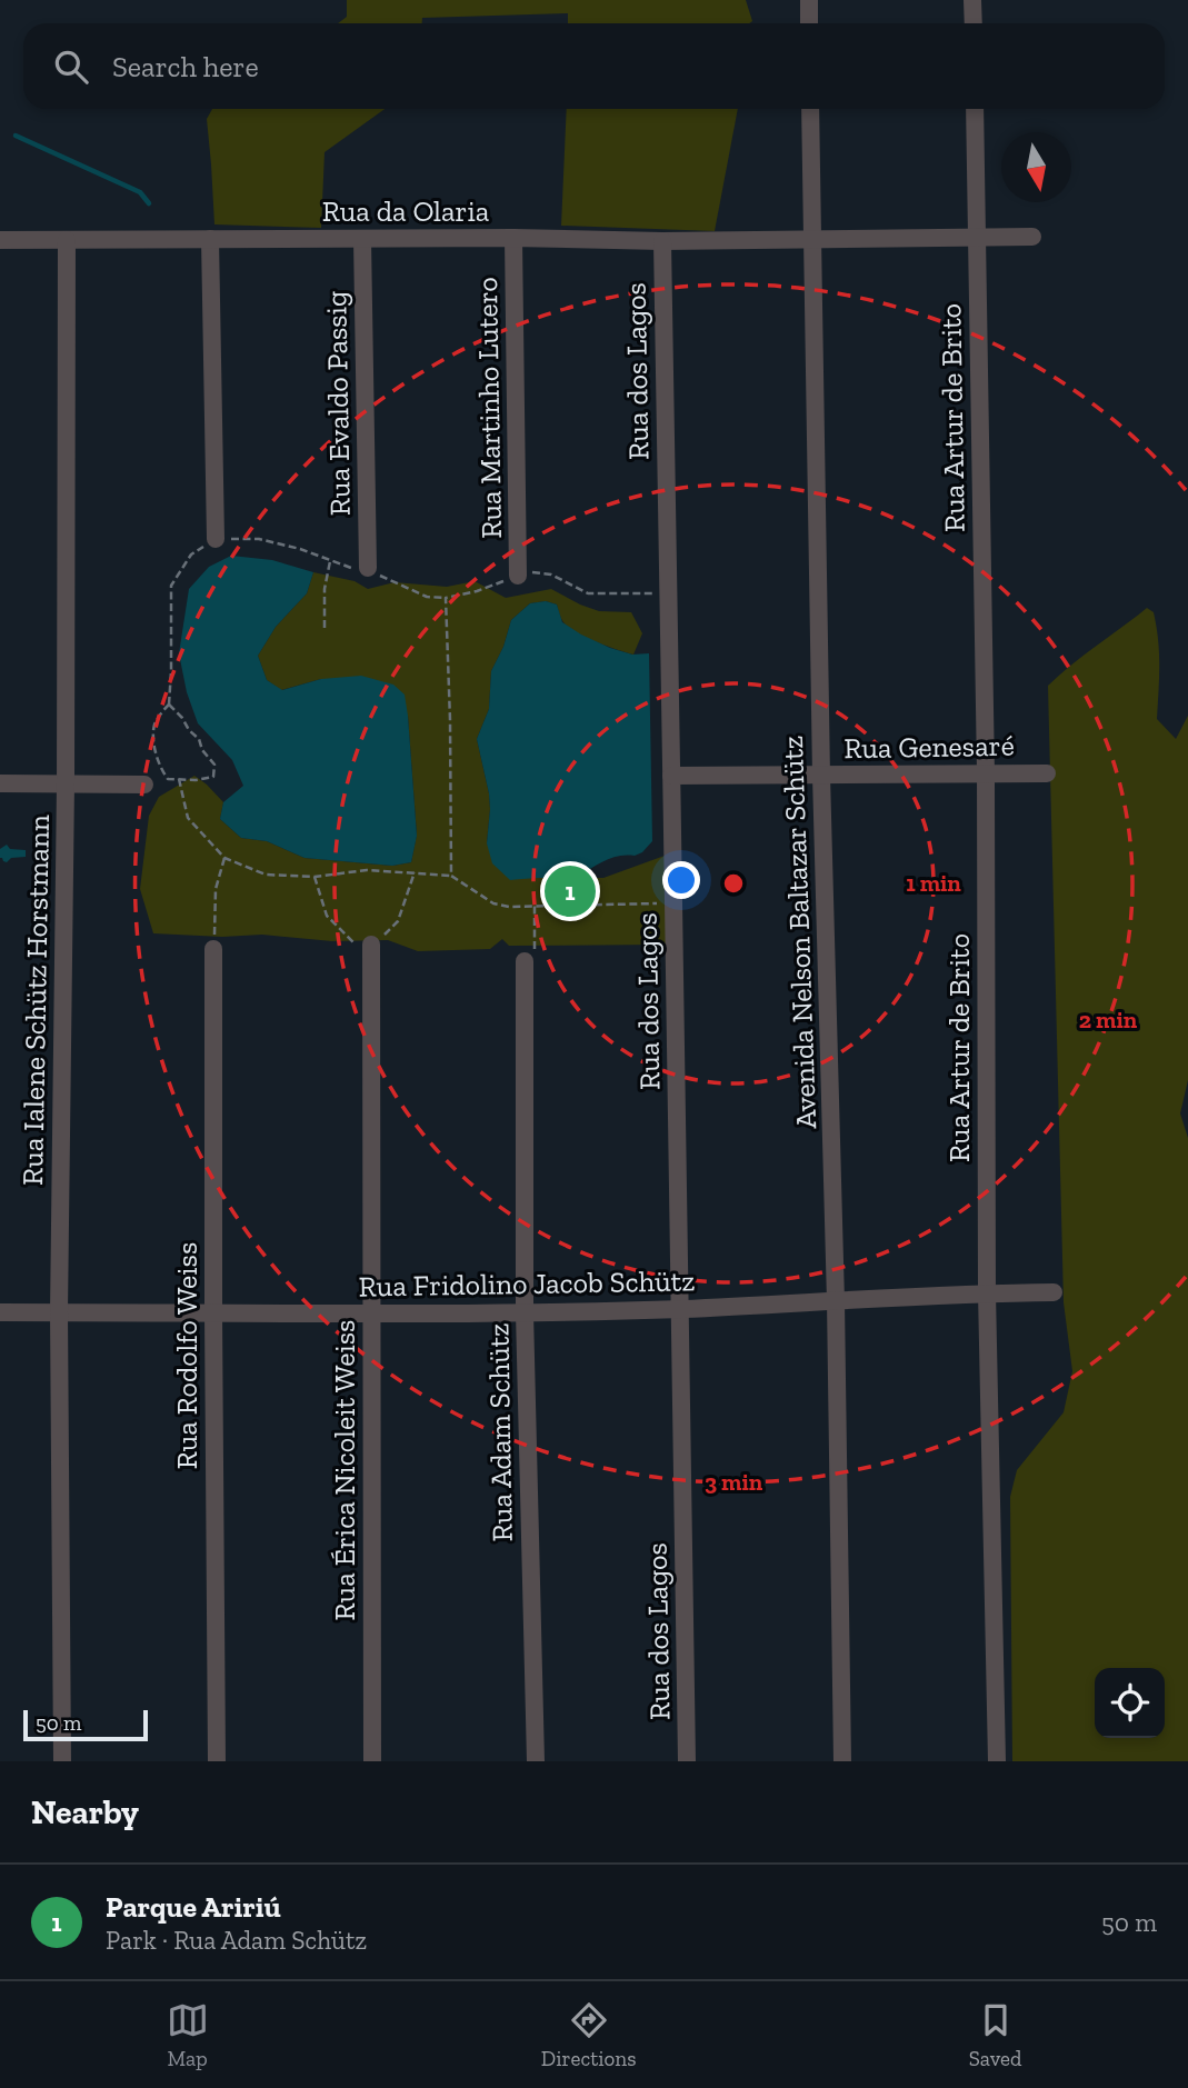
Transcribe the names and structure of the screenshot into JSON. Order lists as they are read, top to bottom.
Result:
{
  "streets": {
    "street": [
      "Rua da Olaria",
      "Rua dos Lagos",
      "Rua Evaldo Passig",
      "Rua Martinho Lutero",
      "Rua Artur de Brito",
      "Rua Genesaré",
      "Avenida Nelson Baltazar Schütz",
      "Rua Ialene Schütz Horstmann",
      "Rua Fridolino Jacob Schütz",
      "Rua Rodolfo Weiss",
      "Rua Adam Schütz",
      "Rua Érica Nicoleit Weiss"
    ]
  },
  "crossings": [
    ["Rua da Olaria", "Rua dos Lagos"],
    ["Rua da Olaria", "Rua Evaldo Passig"],
    ["Rua da Olaria", "Rua Martinho Lutero"],
    ["Rua da Olaria", "Rua Artur de Brito"],
    ["Rua da Olaria", "Avenida Nelson Baltazar Schütz"],
    ["Rua da Olaria", "Rua Ialene Schütz Horstmann"],
    ["Rua dos Lagos", "Rua Genesaré"],
    ["Rua dos Lagos", "Rua Fridolino Jacob Schütz"],
    ["Rua Artur de Brito", "Rua Genesaré"],
    ["Rua Artur de Brito", "Rua Fridolino Jacob Schütz"],
    ["Rua Genesaré", "Avenida Nelson Baltazar Schütz"],
    ["Avenida Nelson Baltazar Schütz", "Rua Fridolino Jacob Schütz"],
    ["Rua Ialene Schütz Horstmann", "Rua Fridolino Jacob Schütz"],
    ["Rua Fridolino Jacob Schütz", "Rua Rodolfo Weiss"],
    ["Rua Fridolino Jacob Schütz", "Rua Adam Schütz"],
    ["Rua Fridolino Jacob Schütz", "Rua Érica Nicoleit Weiss"]
  ],
  "scale_bar": "50 m",
  "north": "bottom",
  "page": {
    "search": "Search here",
    "pins": "1",
    "scale": "50 m",
    "heading": "Nearby",
    "list": [
      {
        "mark": "1",
        "name": "Parque Aririú",
        "note": "Park · Rua Adam Schütz",
        "value": "50 m"
      }
    ],
    "nav": ["Map", "Directions", "Saved"]
  },
  "rings": ["1 min", "2 min", "3 min"]
}
